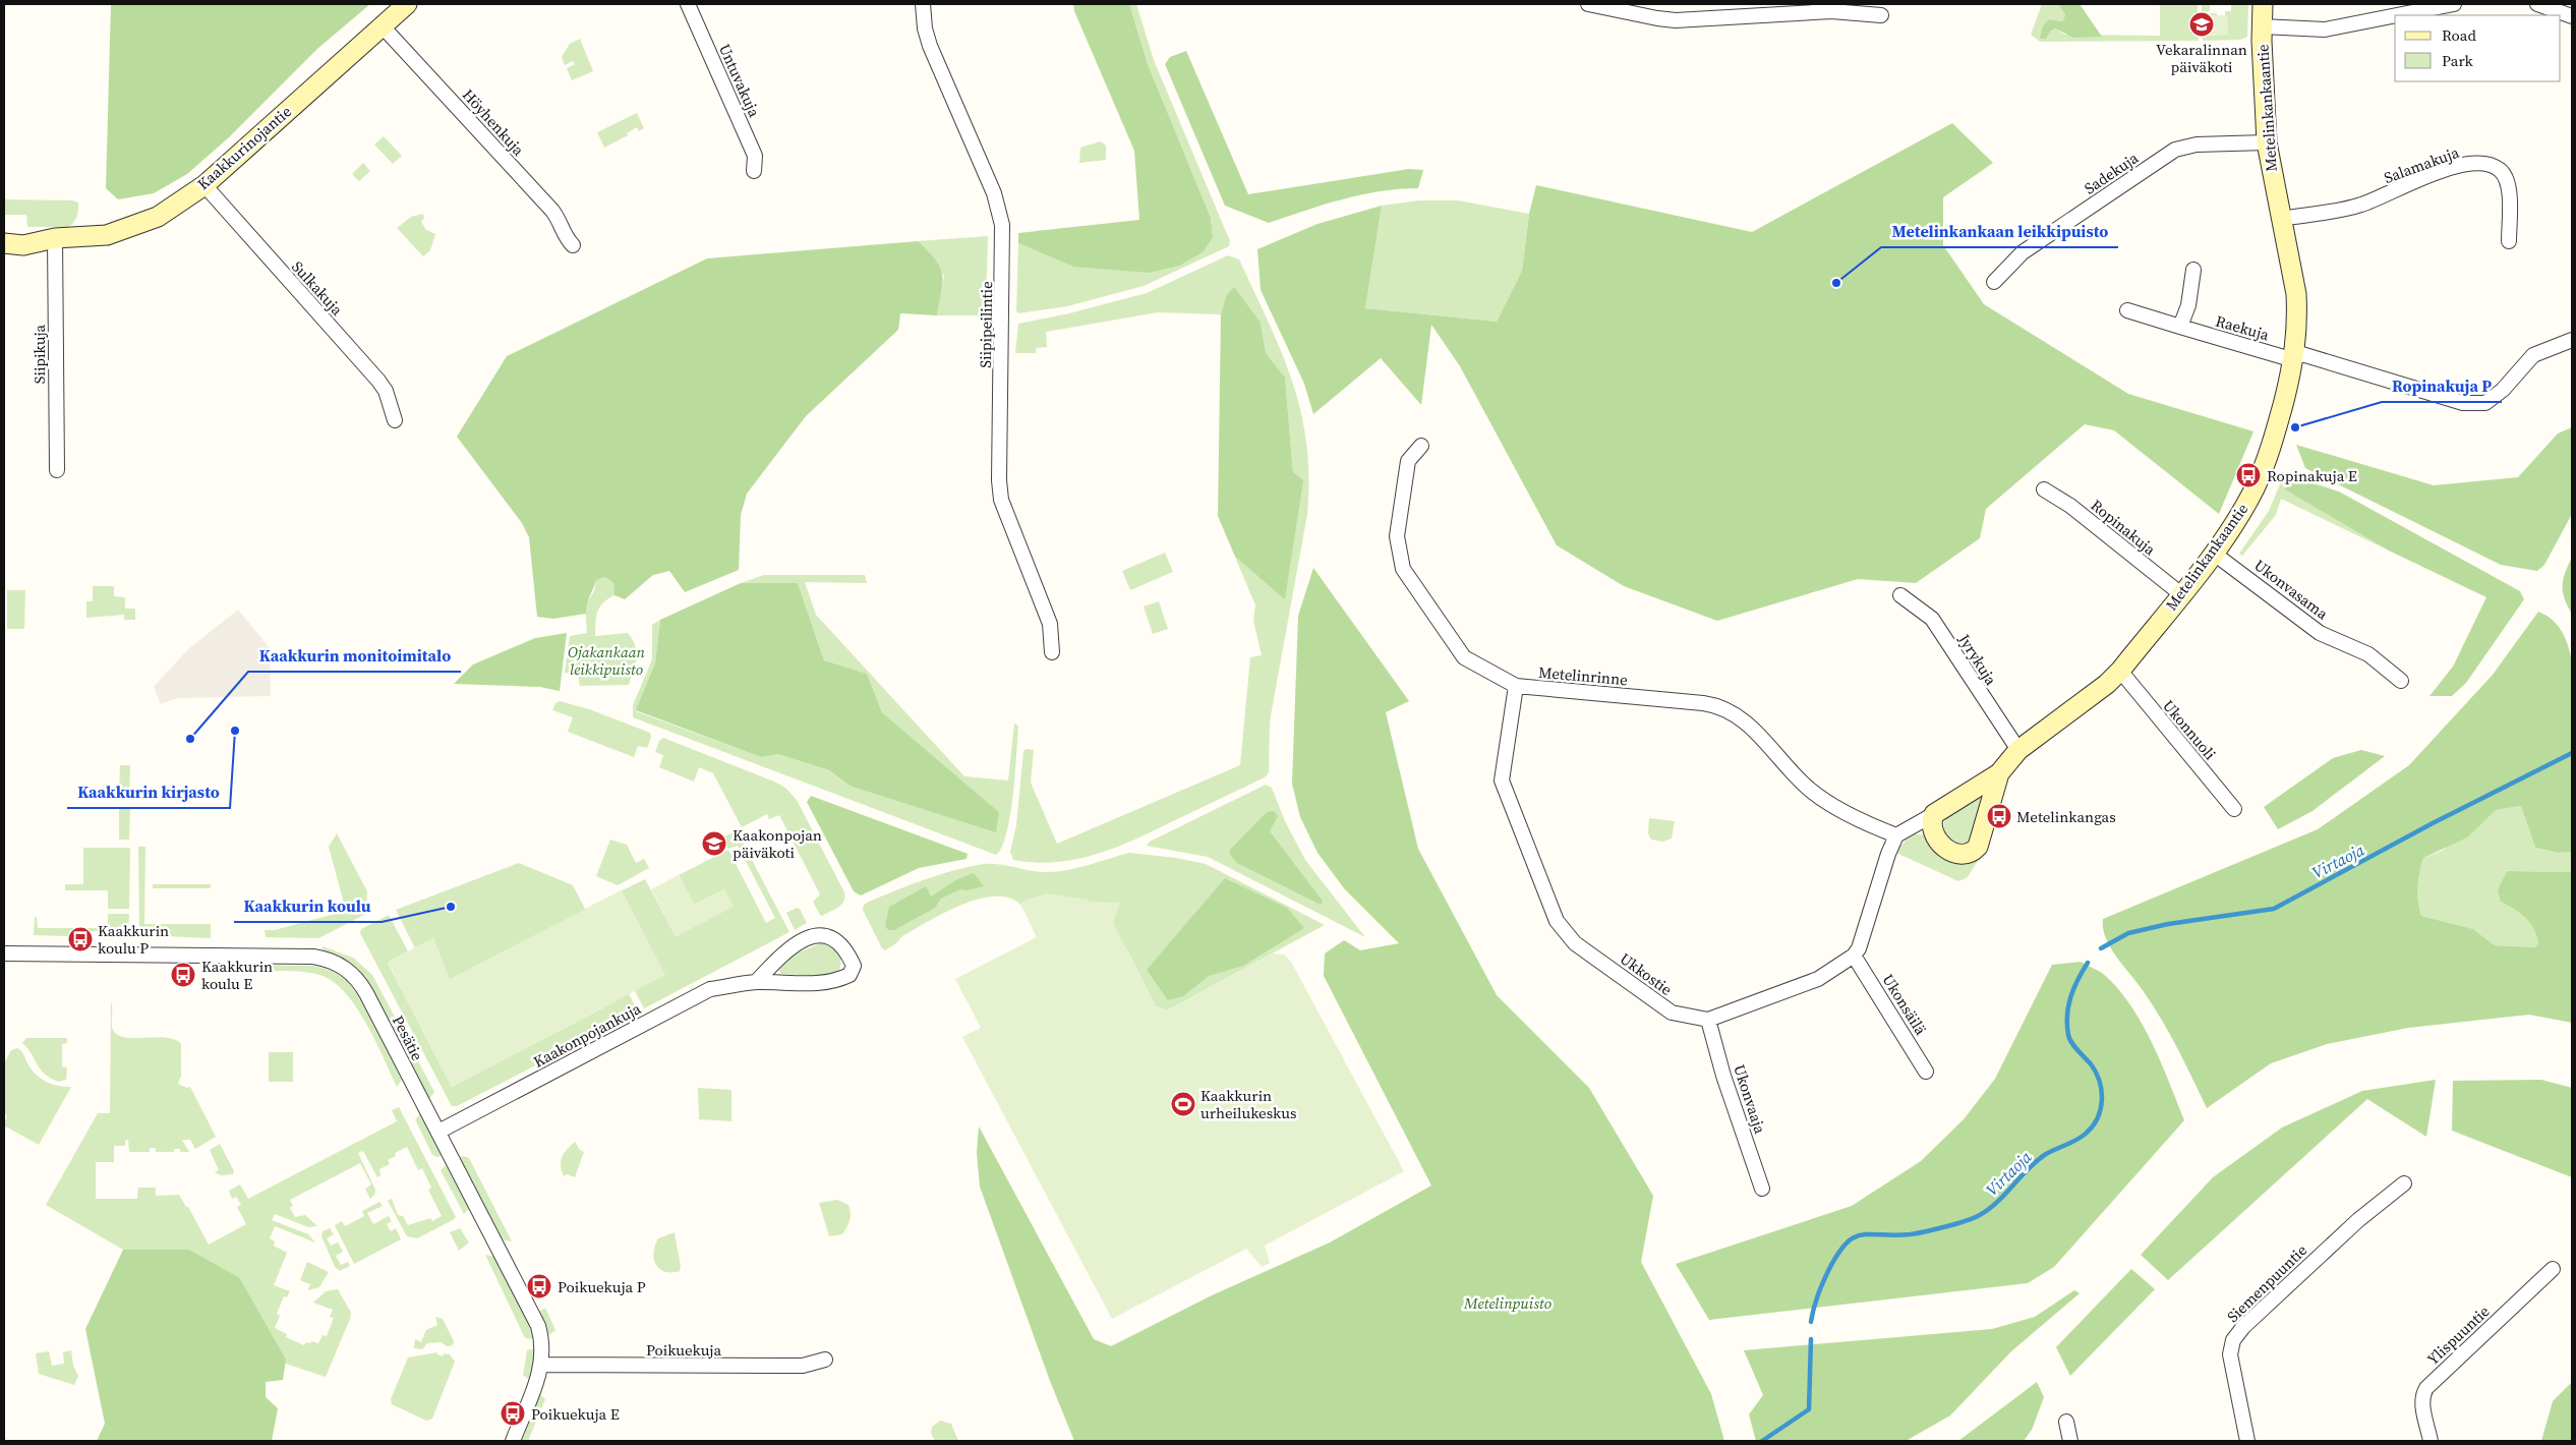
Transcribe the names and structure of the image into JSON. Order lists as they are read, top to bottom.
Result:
{
  "streets": {
    "street": [
      "Untuvakuja",
      "Metelinkankaantie",
      "Höyhenkuja",
      "Kaakkurinojantie",
      "Salamakuja",
      "Sadekuja",
      "Sulkakuja",
      "Siipipeilintie",
      "Raekuja",
      "Siipikuja",
      "Ropinakuja",
      "Ukonvasama",
      "Jyrykuja",
      "Metelinrinne",
      "Ukonnuoli",
      "Ukkostie",
      "Ukonsäilä",
      "Kaakonpojankuja",
      "Pesätie",
      "Ukonvaaja",
      "Siemenpuuntie",
      "Ylispuuntie",
      "Poikuekuja"
    ]
  },
  "crossings": [
    ["Metelinkankaantie", "Salamakuja"],
    ["Metelinkankaantie", "Sadekuja"],
    ["Metelinkankaantie", "Raekuja"],
    ["Metelinkankaantie", "Ropinakuja"],
    ["Metelinkankaantie", "Ukonvasama"],
    ["Metelinkankaantie", "Jyrykuja"],
    ["Metelinkankaantie", "Ukonnuoli"],
    ["Höyhenkuja", "Kaakkurinojantie"],
    ["Kaakkurinojantie", "Sulkakuja"],
    ["Kaakkurinojantie", "Siipikuja"],
    ["Metelinrinne", "Ukkostie"],
    ["Ukkostie", "Ukonvaaja"],
    ["Kaakonpojankuja", "Pesätie"],
    ["Pesätie", "Poikuekuja"]
  ],
  "water": ["Virtaoja"],
  "parks": ["Ojakankaan leikkipuisto", "Metelinpuisto"],
  "places": {
    "school or university": ["Vekaralinnan päiväkoti", "Kaakonpojan päiväkoti"],
    "other": [
      "Metelinkankaan leikkipuisto",
      "Ropinakuja P",
      "Kaakkurin kirjasto",
      "Kaakkurin monitoimitalo",
      "Kaakkurin koulu"
    ],
    "bus stop": [
      "Ropinakuja E",
      "Metelinkangas",
      "Kaakkurin koulu P",
      "Kaakkurin koulu E",
      "Poikuekuja P",
      "Poikuekuja E"
    ],
    "sports": ["Kaakkurin urheilukeskus"]
  },
  "legend": ["Road", "Park"]
}
